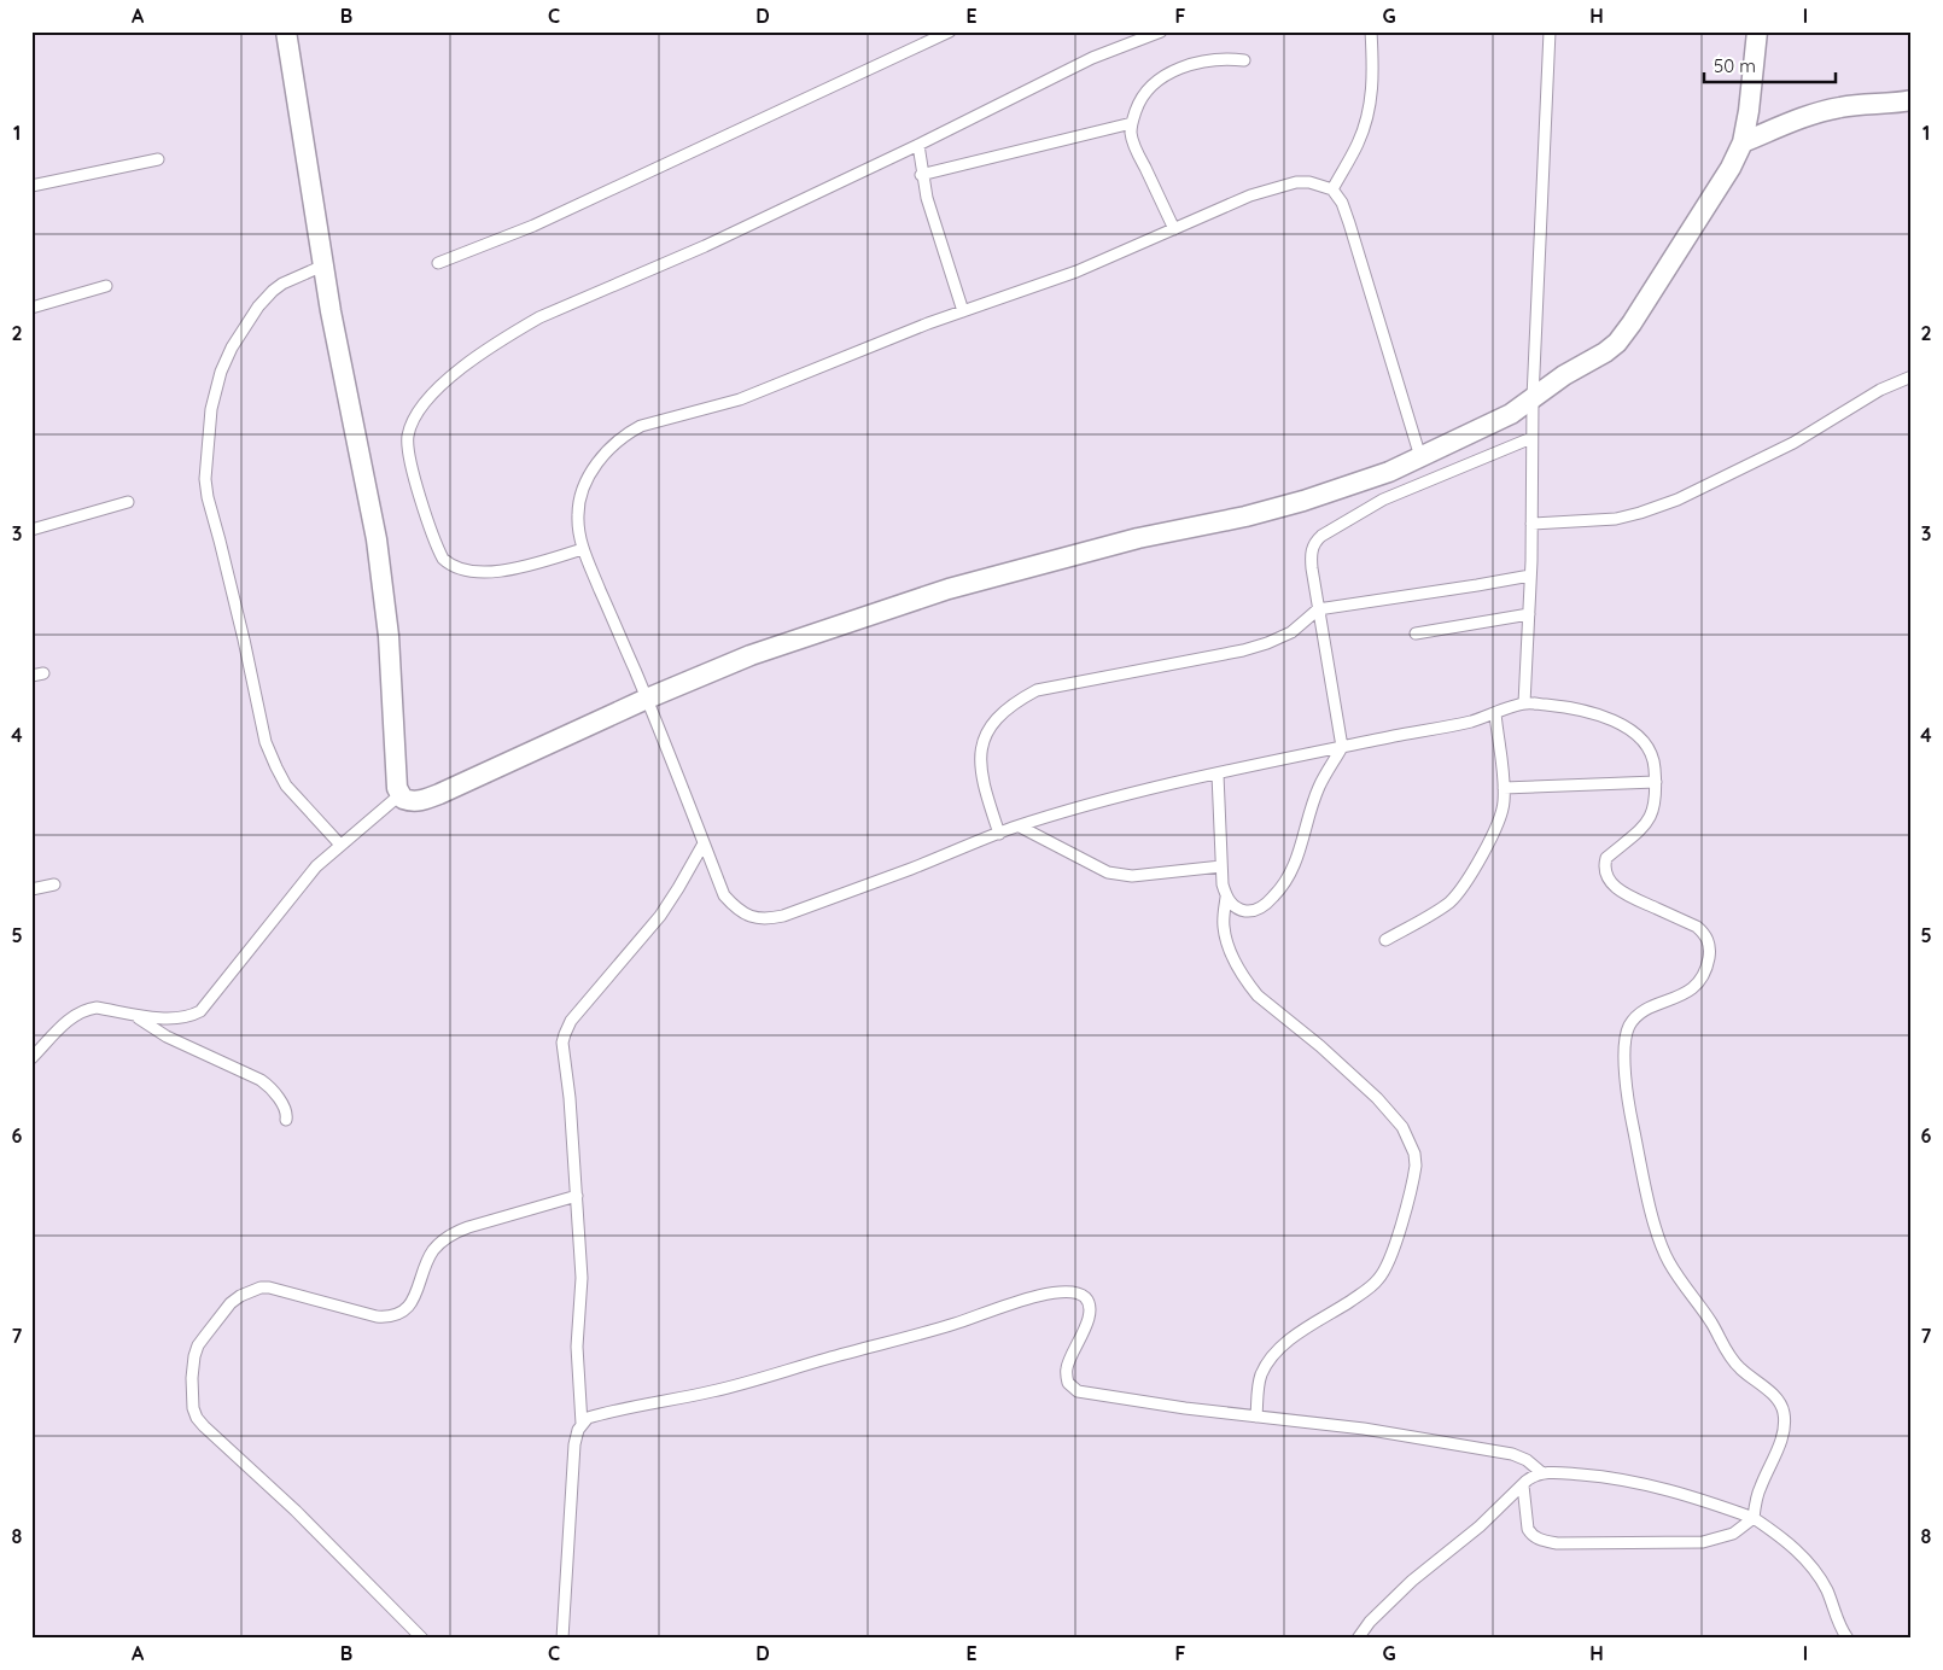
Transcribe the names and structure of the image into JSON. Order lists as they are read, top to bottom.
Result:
{
  "scale_bar": "50 m",
  "grid": {
    "columns": [
      "A",
      "B",
      "C",
      "D",
      "E",
      "F",
      "G",
      "H",
      "I"
    ],
    "rows": [
      "1",
      "2",
      "3",
      "4",
      "5",
      "6",
      "7",
      "8"
    ]
  }
}
